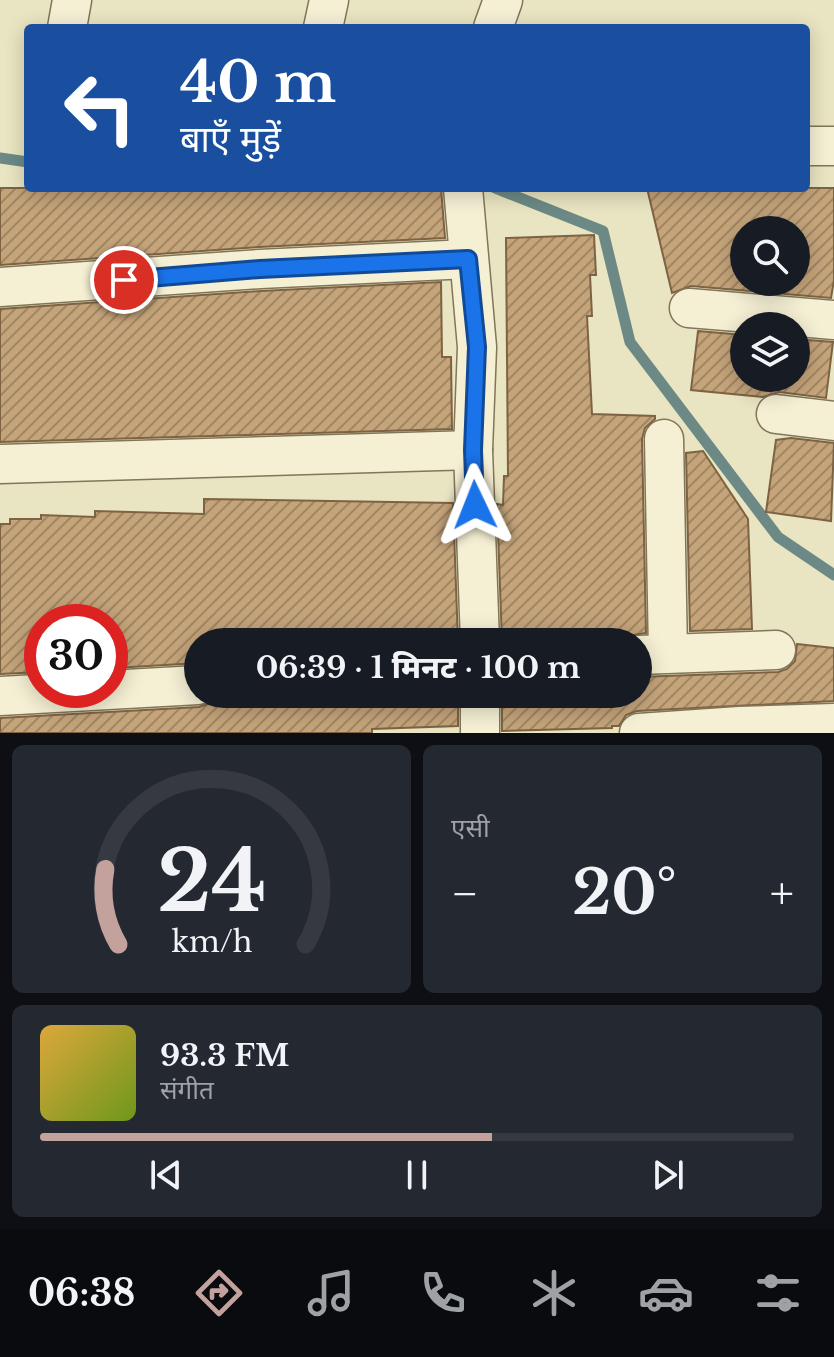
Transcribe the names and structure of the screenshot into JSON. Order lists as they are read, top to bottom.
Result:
{
  "page": {
    "turn": ["40 m", "बाएँ मुड़ें"],
    "limit": "30",
    "trip": "06:39 · 1 मिनट · 100 m",
    "tile": "एसी",
    "heat": ["−", "20°", "+"],
    "song": ["93.3 FM", "संगीत"],
    "tabs": "06:38",
    "gauge": ["24", "km/h"]
  }
}
